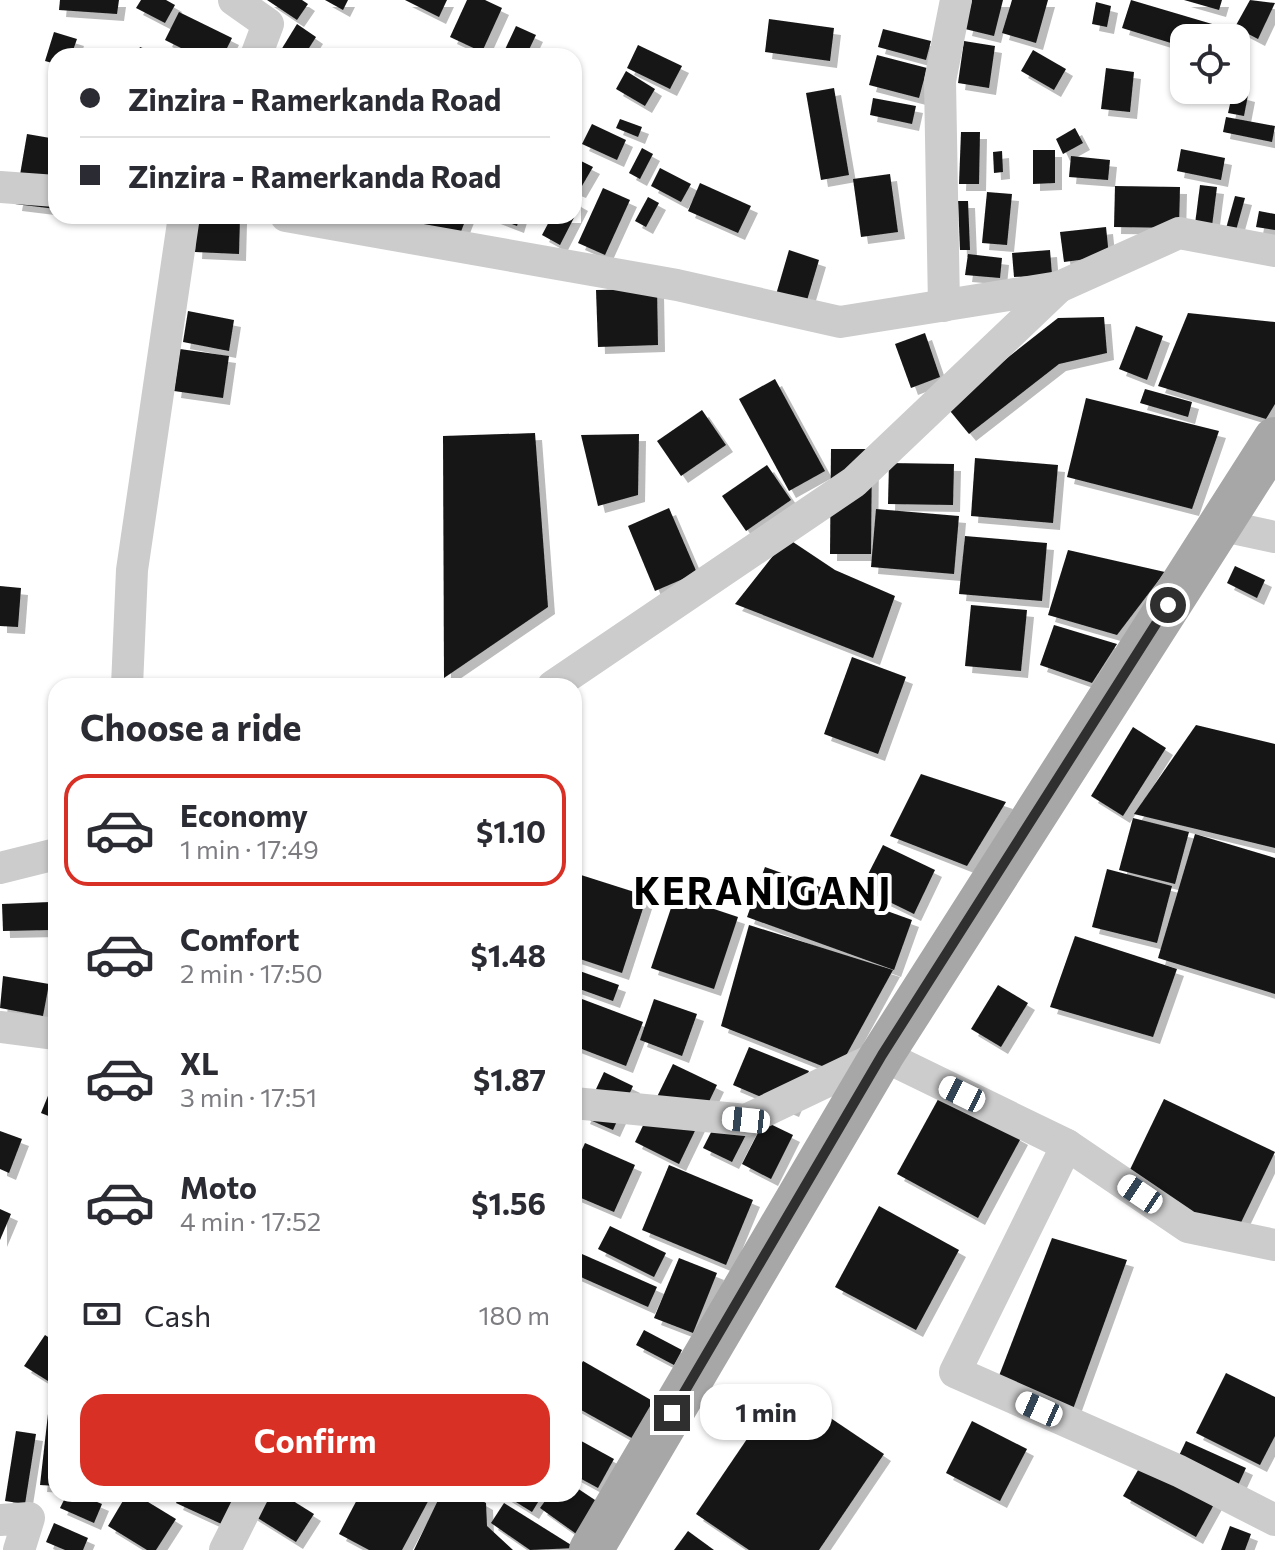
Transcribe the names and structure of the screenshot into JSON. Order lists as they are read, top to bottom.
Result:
{
  "districts": ["KERANIGANJ"],
  "page": {
    "banner": ["Zinzira - Ramerkanda Road", "Zinzira - Ramerkanda Road"],
    "heading": "Choose a ride",
    "list": [
      {
        "name": "Economy",
        "note": "1 min · 17:49",
        "value": "$1.10"
      },
      {
        "name": "Comfort",
        "note": "2 min · 17:50",
        "value": "$1.48"
      },
      {
        "name": "XL",
        "note": "3 min · 17:51",
        "value": "$1.87"
      },
      {
        "name": "Moto",
        "note": "4 min · 17:52",
        "value": "$1.56"
      }
    ],
    "pay": ["Cash", "180 m"],
    "buttons": "Confirm",
    "bubble": "1 min"
  }
}
